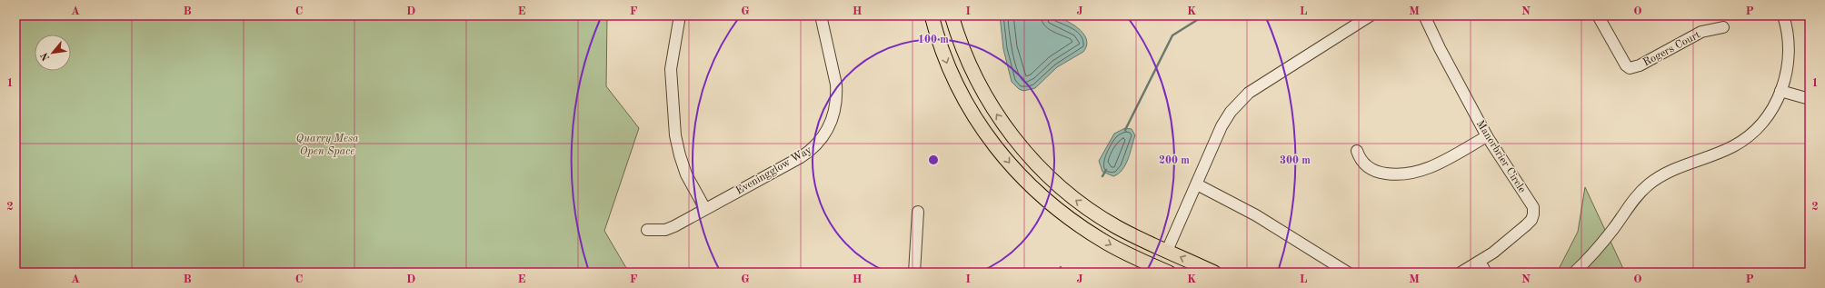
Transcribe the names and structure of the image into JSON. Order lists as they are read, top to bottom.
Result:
{
  "streets": {
    "street": ["Rogers Court", "Manorbrier Circle", "Eveningglow Way"]
  },
  "parks": ["Quarry Mesa Open Space"],
  "north": "bottom left",
  "grid": {
    "columns": [
      "A",
      "B",
      "C",
      "D",
      "E",
      "F",
      "G",
      "H",
      "I",
      "J",
      "K",
      "L",
      "M",
      "N",
      "O",
      "P"
    ],
    "rows": ["1", "2"]
  },
  "rings": ["100 m", "200 m", "300 m"]
}
